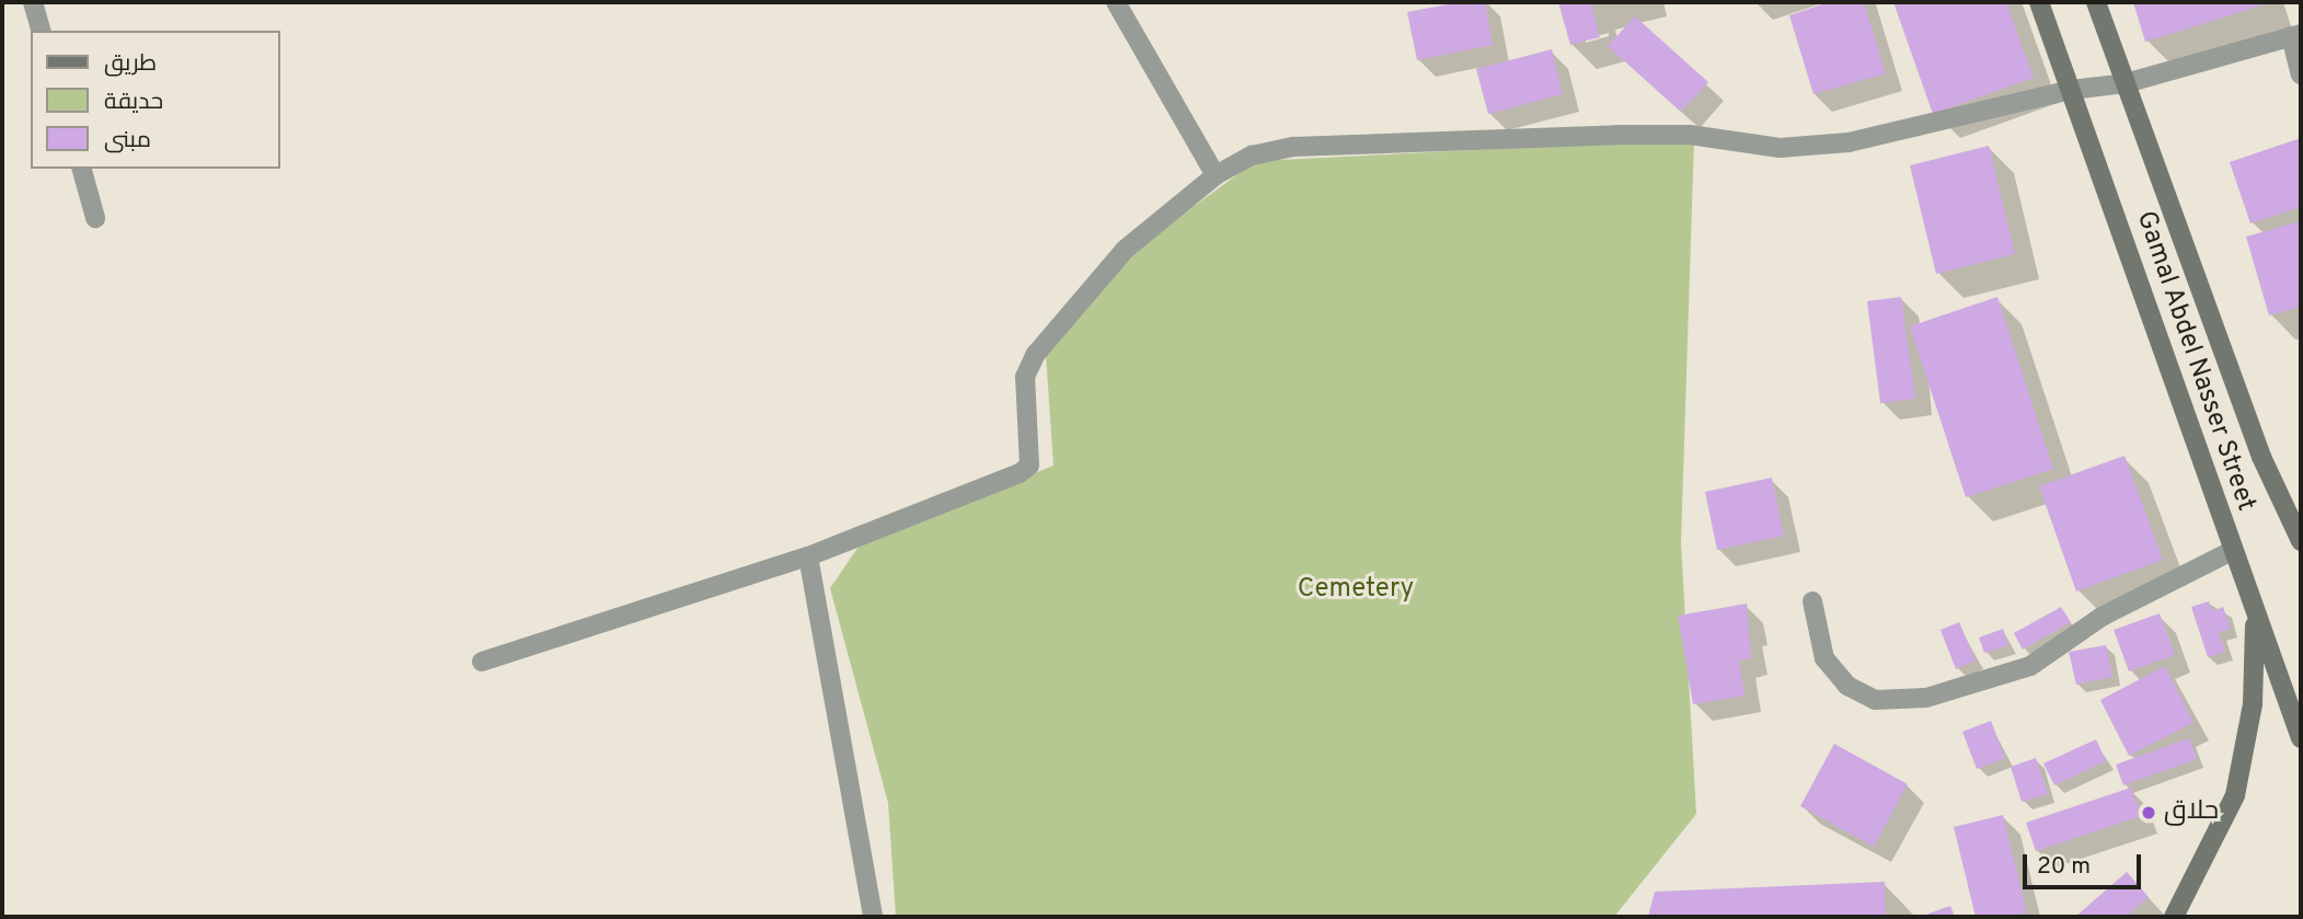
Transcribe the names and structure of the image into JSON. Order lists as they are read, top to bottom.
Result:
{
  "streets": {
    "main road": ["Gamal Abdel Nasser Street"]
  },
  "parks": ["Cemetery"],
  "places": ["حلاق"],
  "legend": ["طريق", "حديقة", "مبنى"],
  "scale_bar": "20 m"
}
